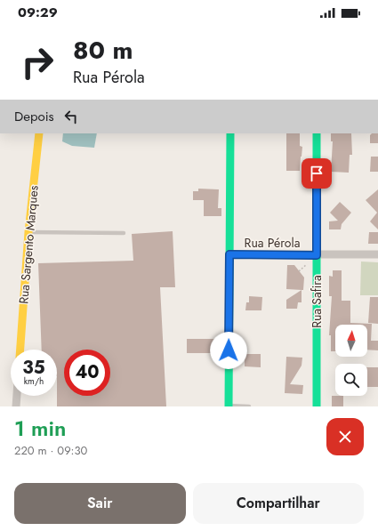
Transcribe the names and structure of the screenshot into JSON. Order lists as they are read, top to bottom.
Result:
{
  "streets": {
    "street": ["Rua Pérola", "Rua Sargento Marques", "Rua Safira"]
  },
  "crossings": [
    ["Rua Pérola", "Rua Safira"]
  ],
  "north": "top",
  "page": {
    "status": "09:29",
    "turn": ["80 m", "Rua Pérola"],
    "then": "Depois",
    "speed": "35 km/h",
    "limit": "40",
    "heading": ["1 min", "220 m · 09:30"],
    "buttons": ["Sair", "Compartilhar"]
  }
}
